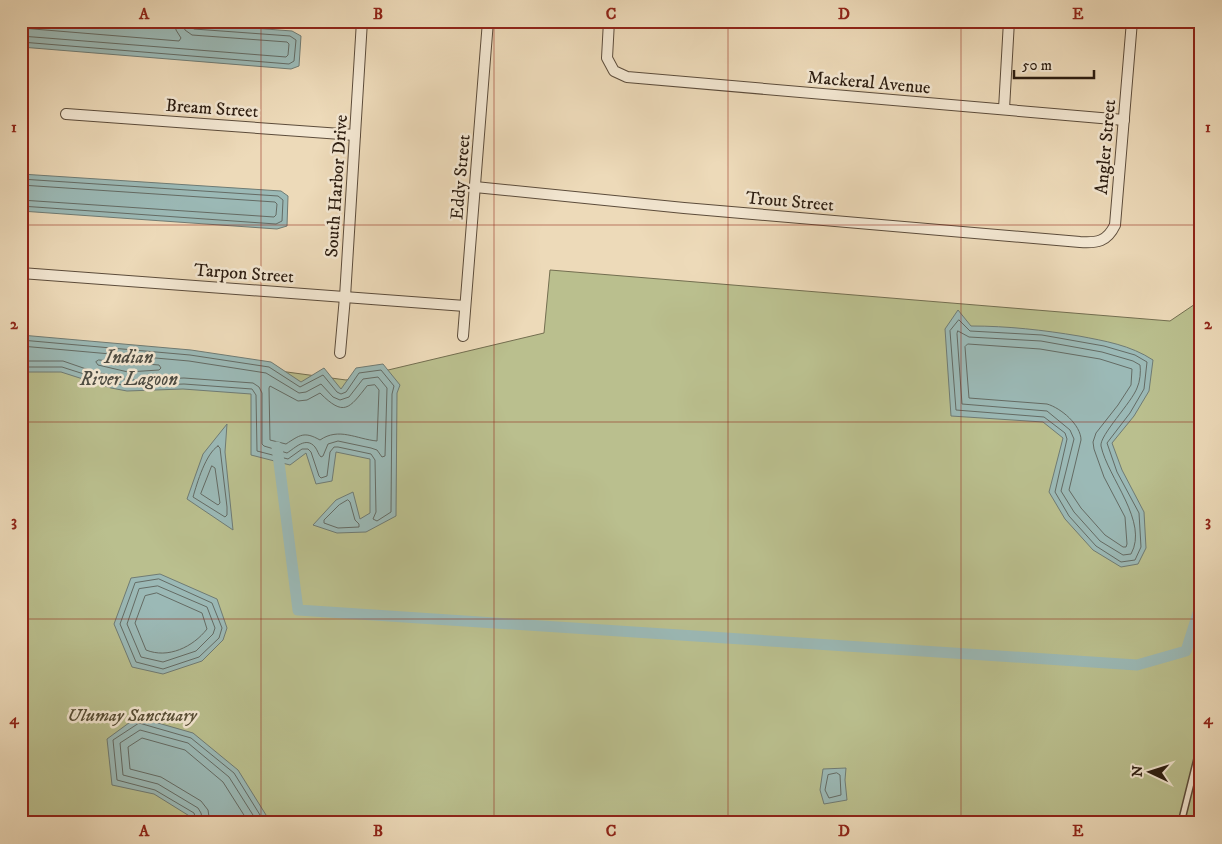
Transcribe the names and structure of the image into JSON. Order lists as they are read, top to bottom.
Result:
{
  "streets": {
    "street": [
      "Mackeral Avenue",
      "Bream Street",
      "Angler Street",
      "Eddy Street",
      "South Harbor Drive",
      "Trout Street",
      "Tarpon Street"
    ]
  },
  "crossings": [
    ["Mackeral Avenue", "Angler Street"],
    ["Bream Street", "South Harbor Drive"],
    ["Angler Street", "Trout Street"],
    ["Eddy Street", "Trout Street"],
    ["Eddy Street", "Tarpon Street"],
    ["South Harbor Drive", "Tarpon Street"]
  ],
  "water": ["Indian River Lagoon"],
  "parks": ["Ulumay Sanctuary"],
  "scale_bar": "50 m",
  "north": "left",
  "grid": {
    "columns": [
      "A",
      "B",
      "C",
      "D",
      "E"
    ],
    "rows": [
      "1",
      "2",
      "3",
      "4"
    ]
  }
}
